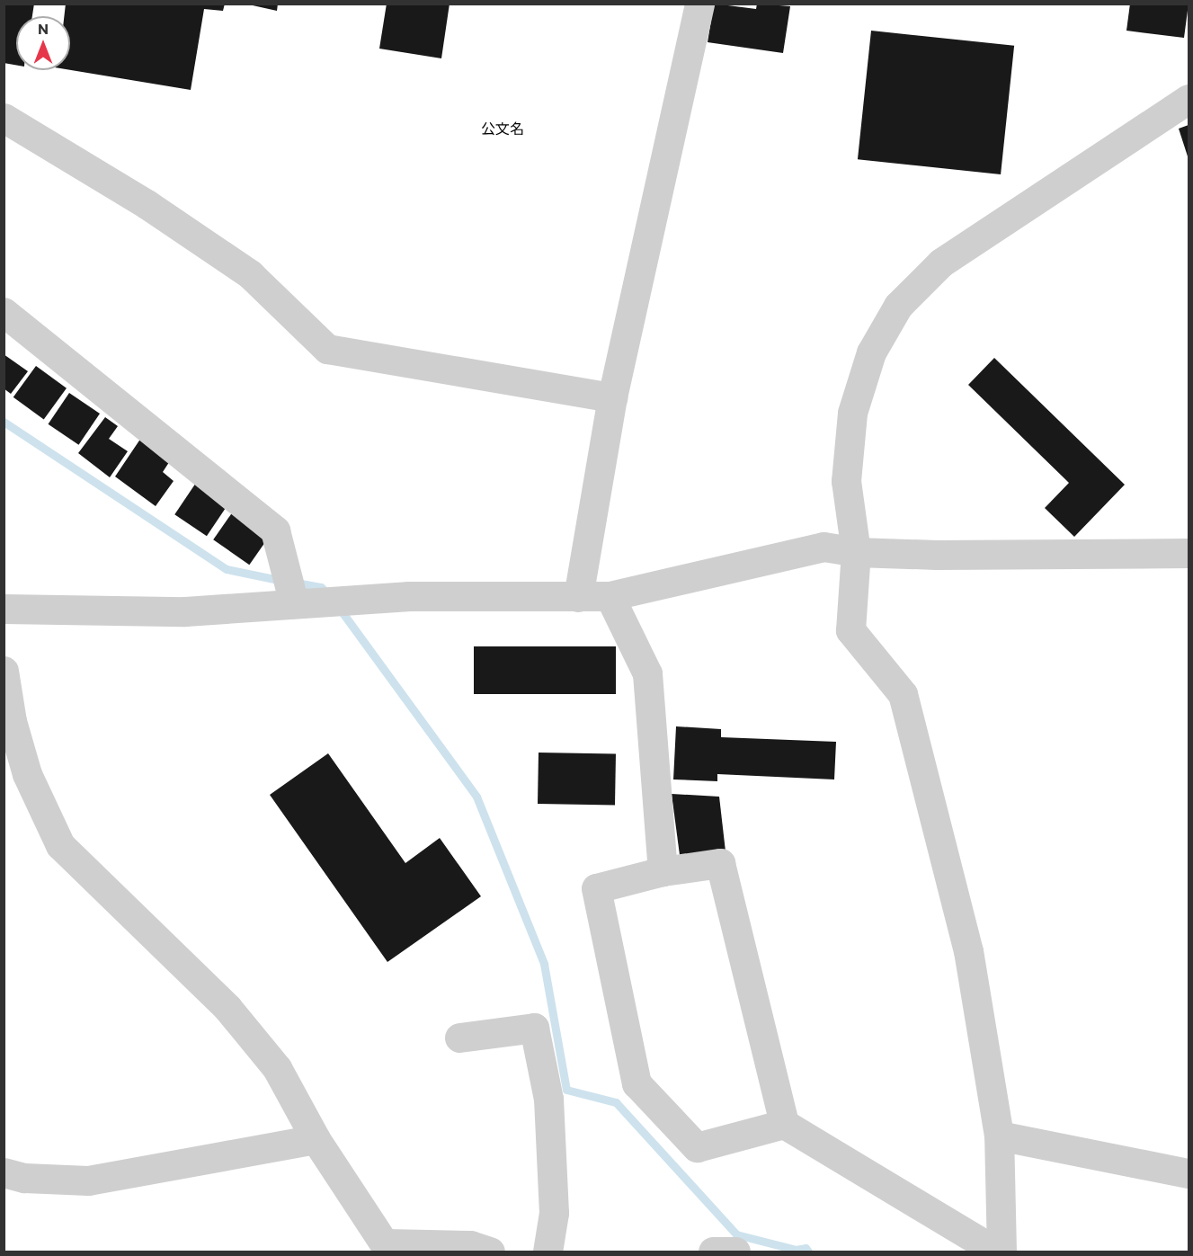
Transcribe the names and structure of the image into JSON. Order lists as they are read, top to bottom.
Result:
{
  "districts": ["公文名"],
  "north": "top"
}
